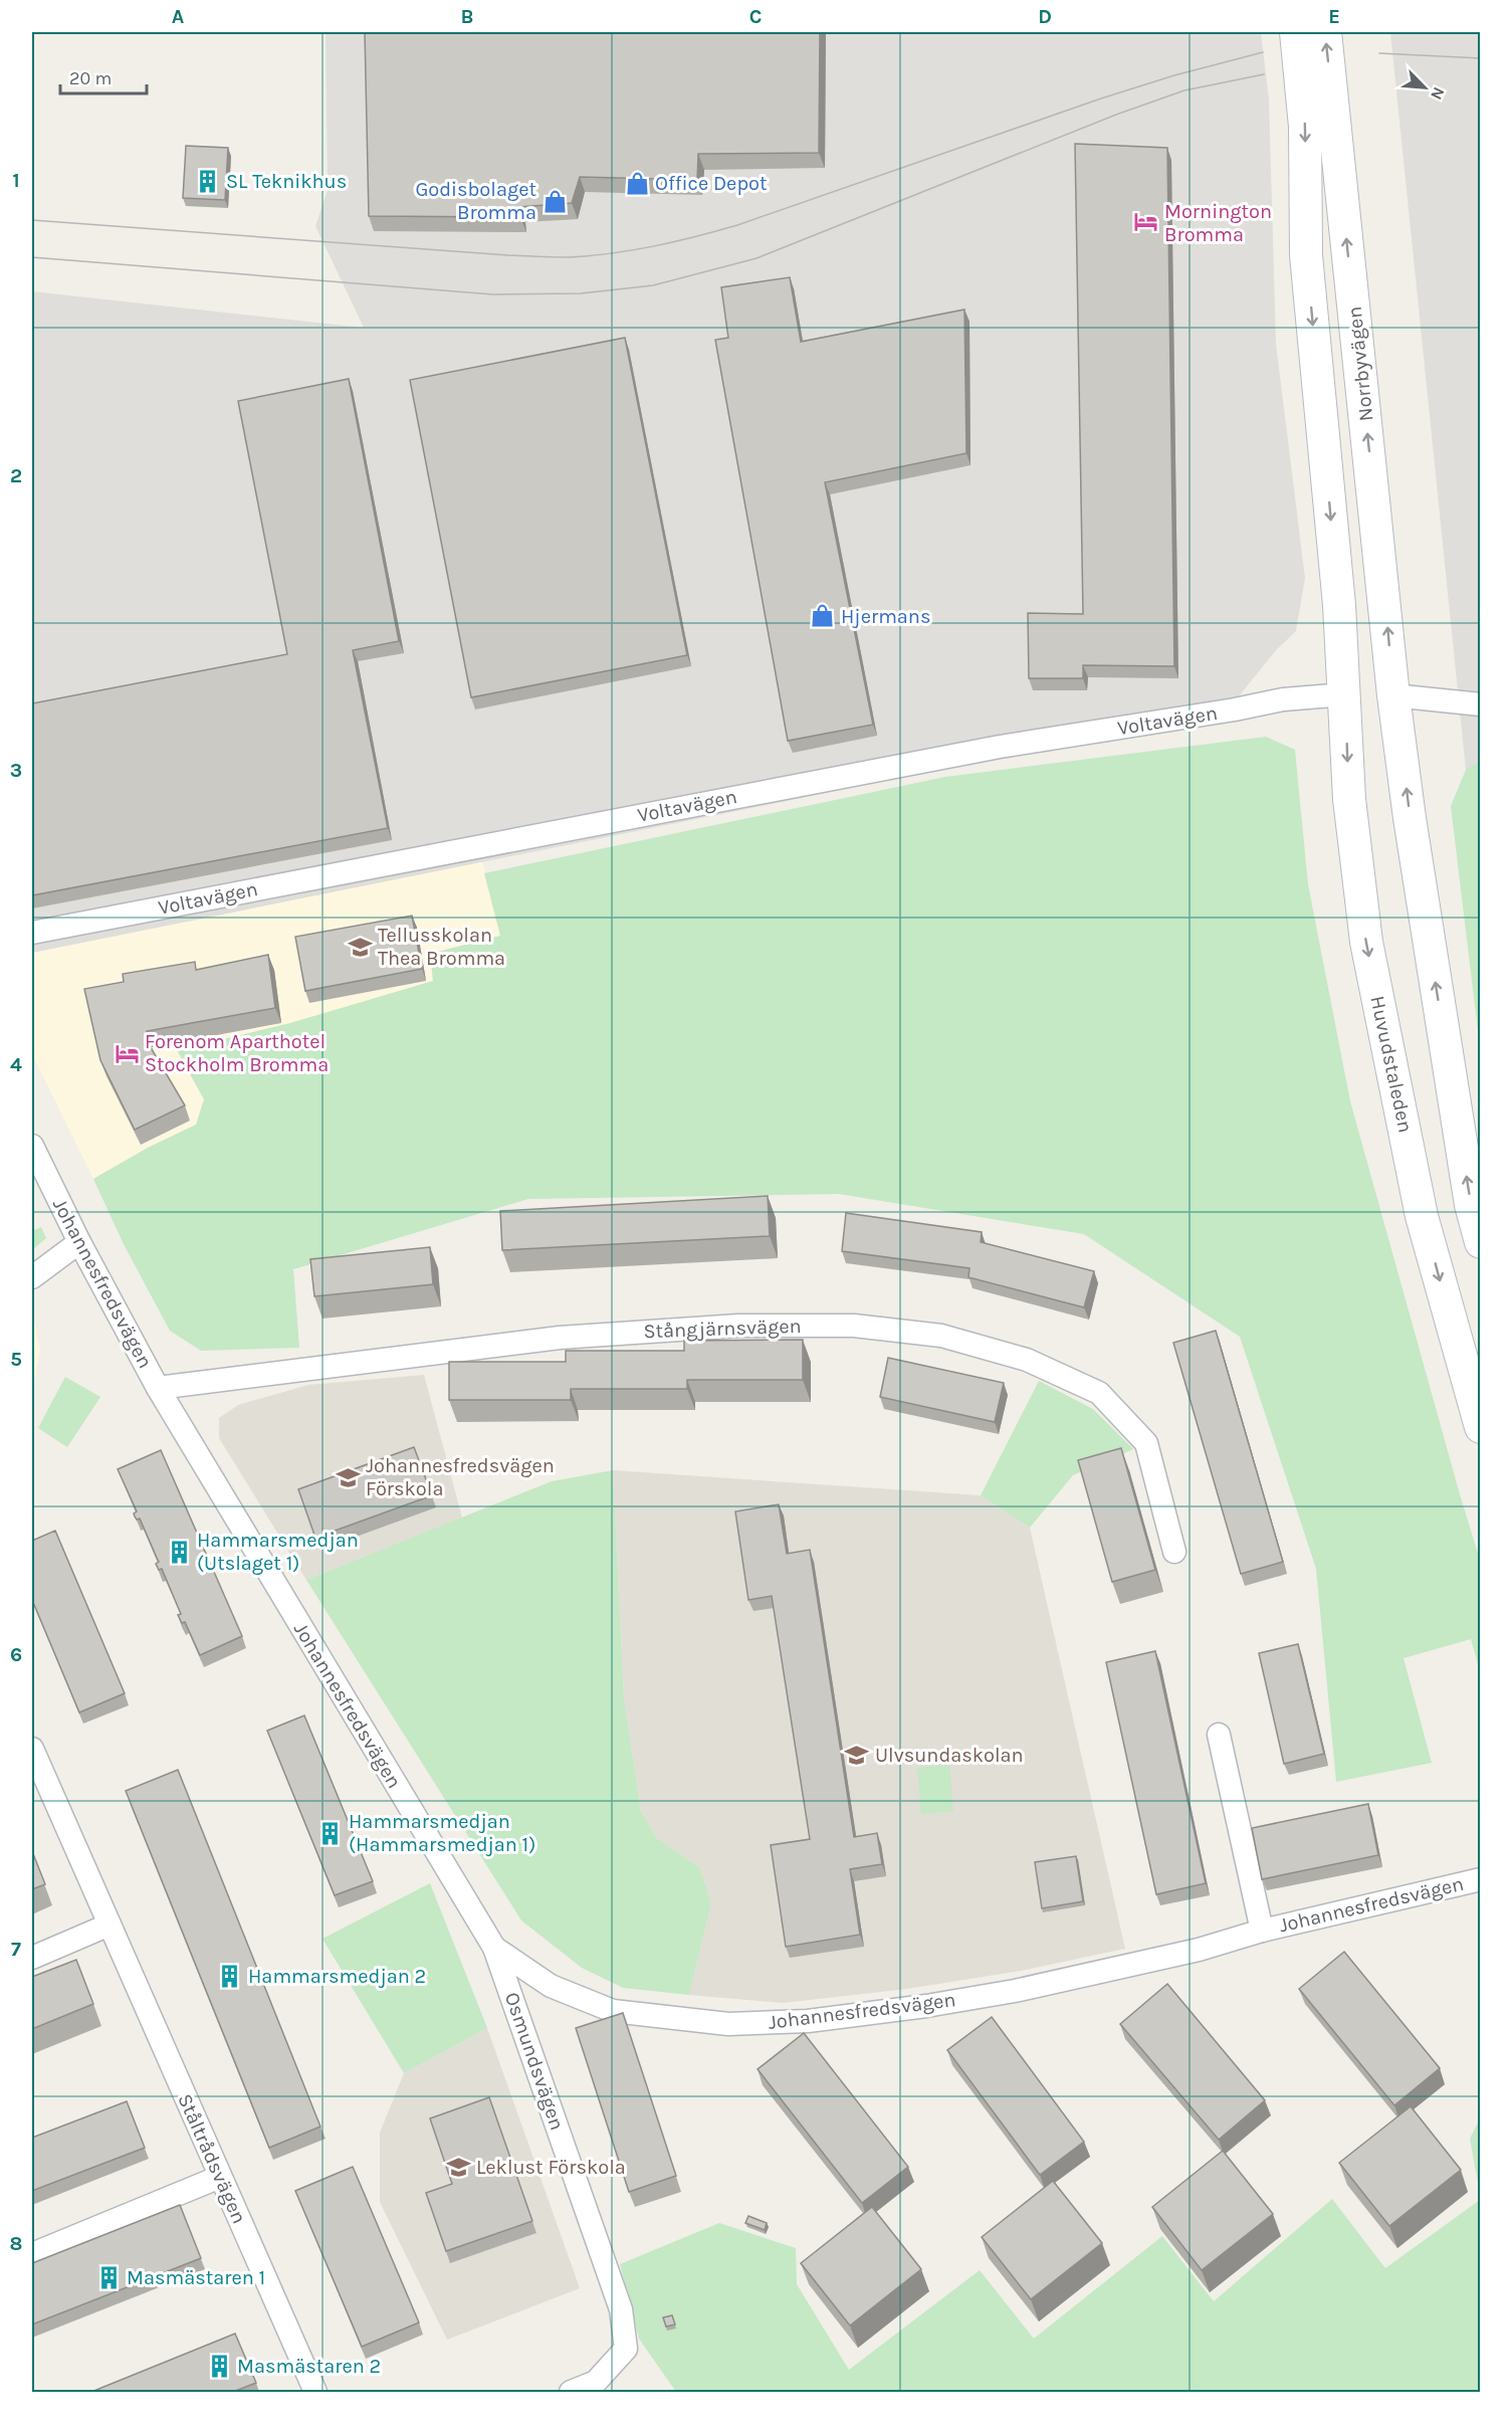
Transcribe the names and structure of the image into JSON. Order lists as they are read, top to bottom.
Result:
{
  "streets": {
    "main road": ["Norrbyvägen", "Huvudstaleden"],
    "street": [
      "Voltavägen",
      "Johannesfredsvägen",
      "Stångjärnsvägen",
      "Osmundsvägen",
      "Ståltrådsvägen"
    ]
  },
  "crossings": [
    ["Voltavägen", "Huvudstaleden"],
    ["Johannesfredsvägen", "Stångjärnsvägen"],
    ["Johannesfredsvägen", "Osmundsvägen"]
  ],
  "places": {
    "building": [
      "SL Teknikhus",
      "Hammarsmedjan (Utslaget 1)",
      "Hammarsmedjan (Hammarsmedjan 1)",
      "Hammarsmedjan 2",
      "Masmästaren 1",
      "Masmästaren 2"
    ],
    "shop": ["Office Depot", "Godisbolaget Bromma", "Hjermans"],
    "hotel": ["Mornington Bromma", "Forenom Aparthotel Stockholm Bromma"],
    "school or university": [
      "Tellusskolan Thea Bromma",
      "Johannesfredsvägen Förskola",
      "Ulvsundaskolan",
      "Leklust Förskola"
    ]
  },
  "scale_bar": "20 m",
  "north": "bottom right",
  "grid": {
    "columns": [
      "A",
      "B",
      "C",
      "D",
      "E"
    ],
    "rows": [
      "1",
      "2",
      "3",
      "4",
      "5",
      "6",
      "7",
      "8"
    ]
  }
}
